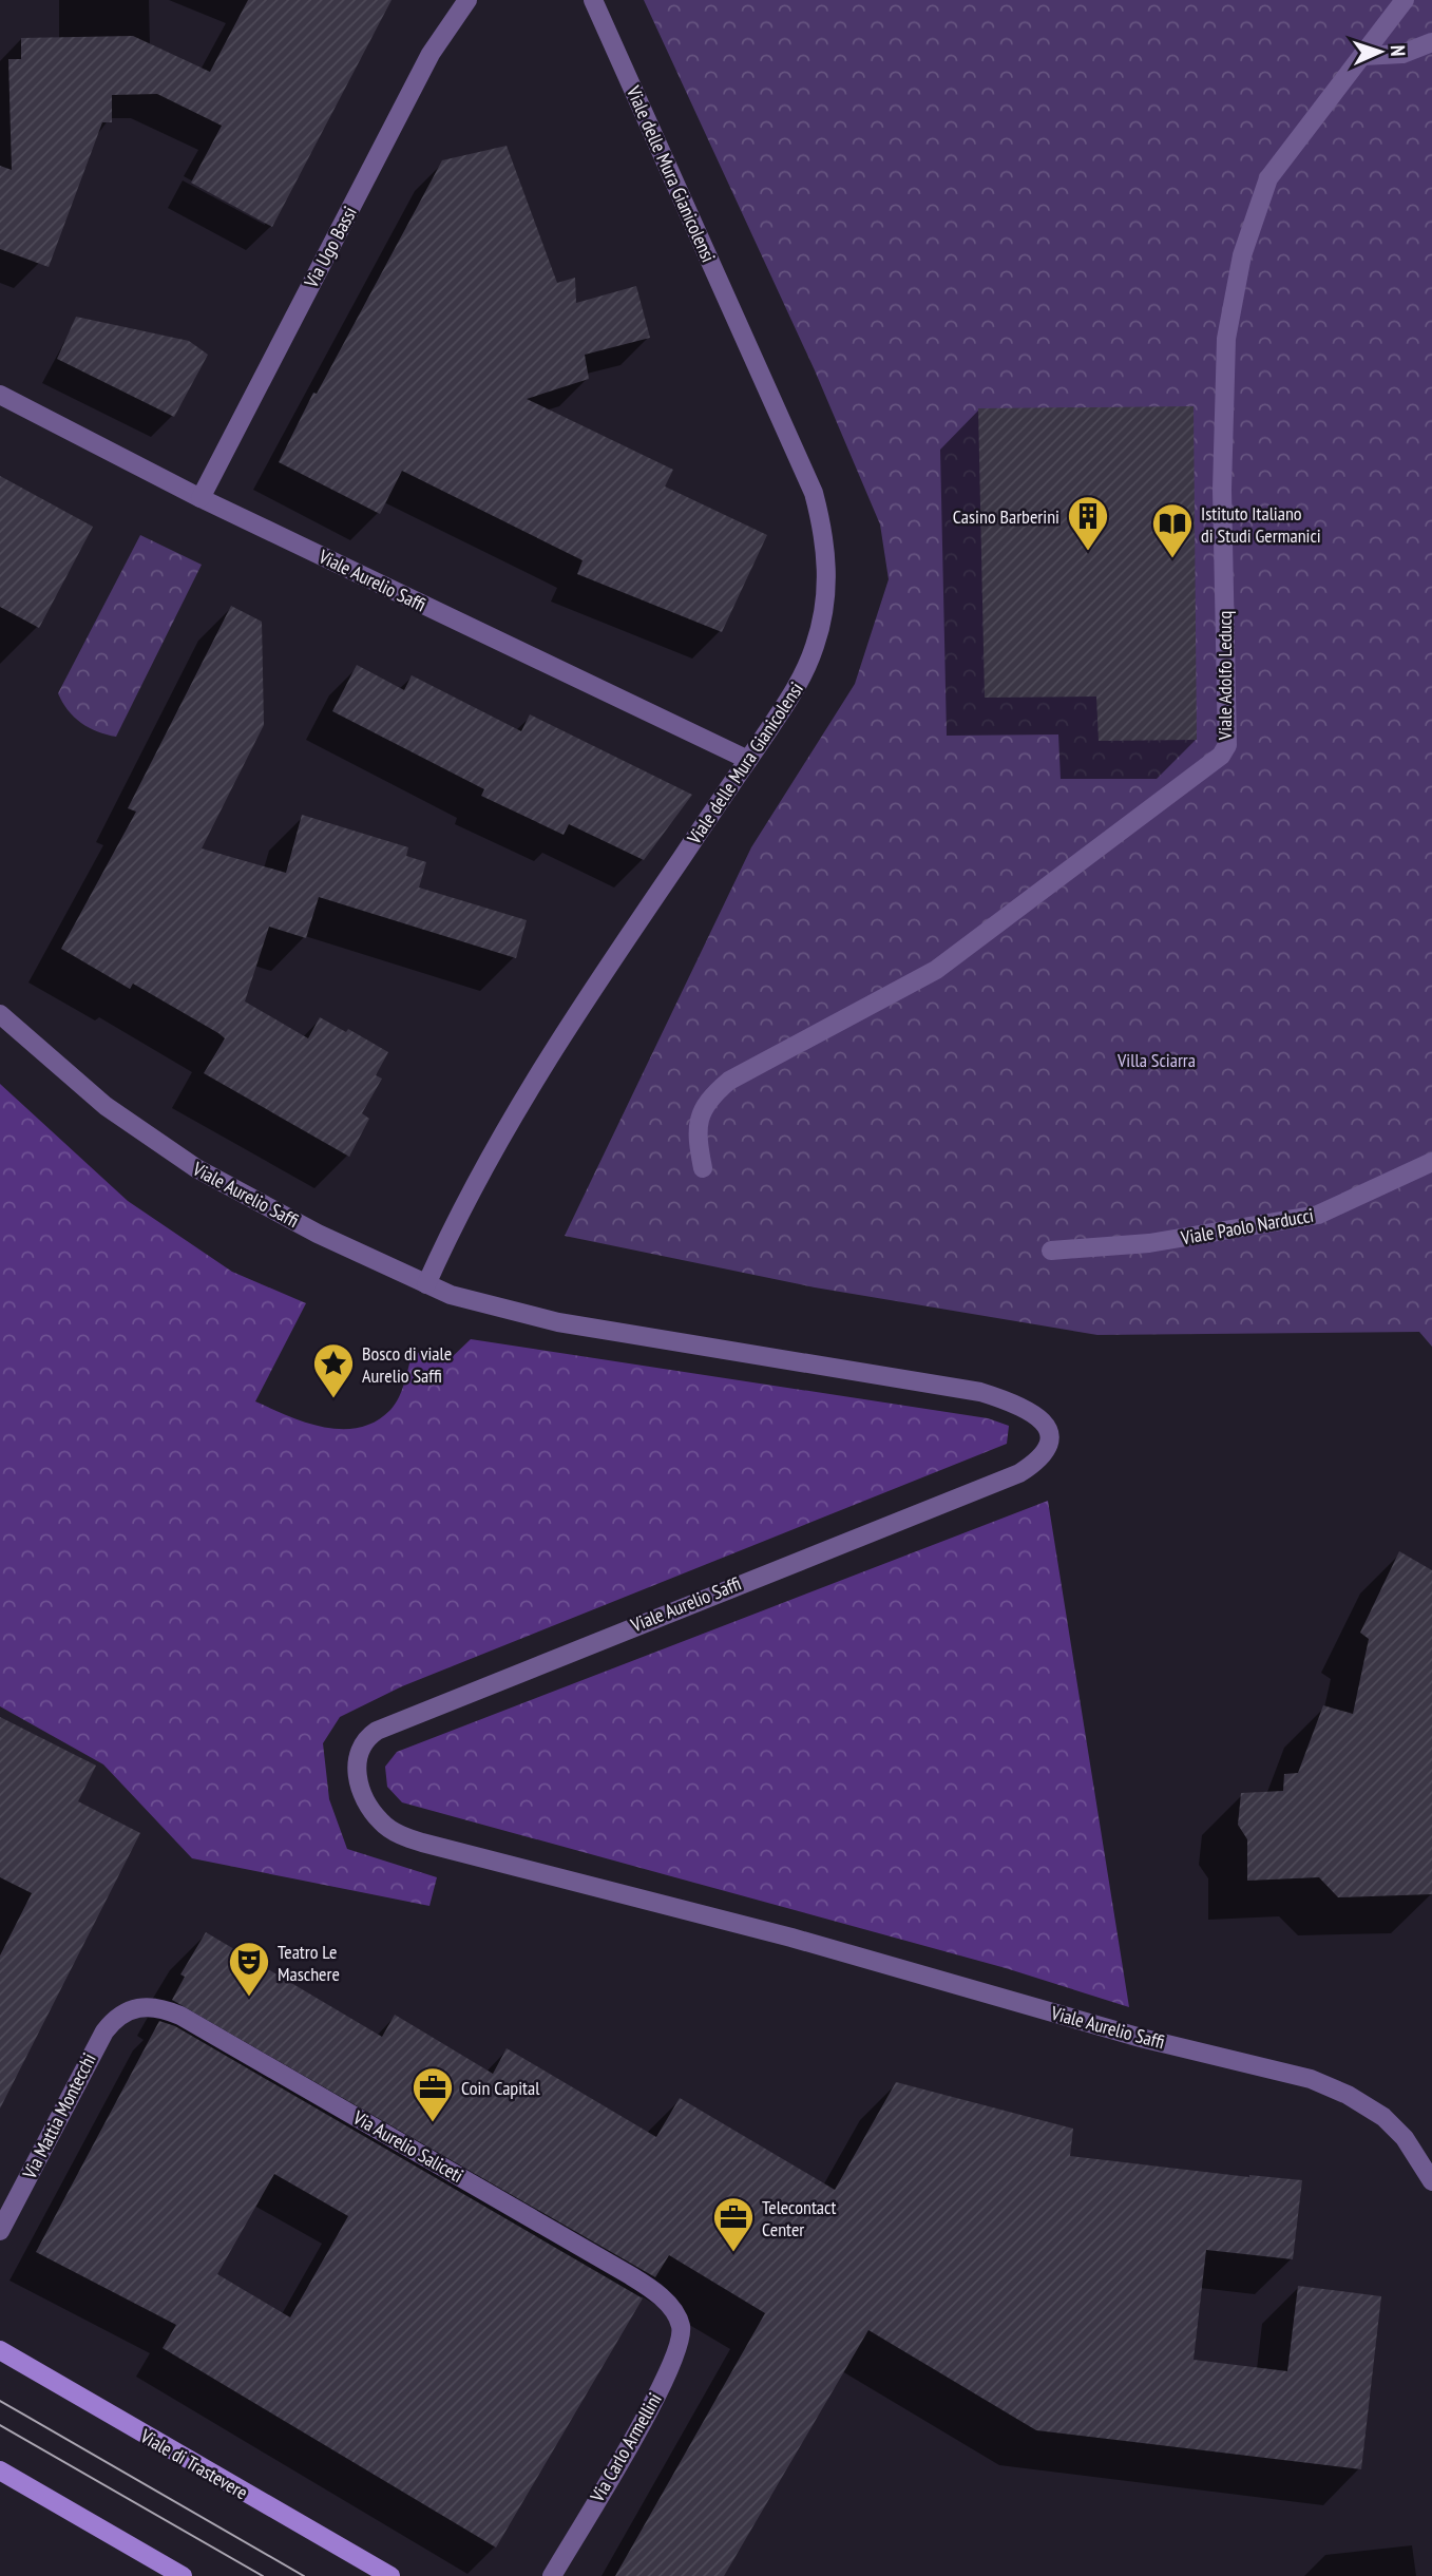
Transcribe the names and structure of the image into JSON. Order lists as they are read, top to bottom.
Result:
{
  "streets": {
    "main road": ["Viale di Trastevere"],
    "street": [
      "Viale delle Mura Gianicolensi",
      "Via Ugo Bassi",
      "Viale Aurelio Saffi",
      "Viale Adolfo Leducq",
      "Viale Paolo Narducci",
      "Via Mattia Montecchi",
      "Via Aurelio Saliceti",
      "Via Carlo Armellini"
    ]
  },
  "crossings": [
    ["Viale delle Mura Gianicolensi", "Viale Aurelio Saffi"],
    ["Via Ugo Bassi", "Viale Aurelio Saffi"],
    ["Via Mattia Montecchi", "Via Aurelio Saliceti"],
    ["Via Aurelio Saliceti", "Via Carlo Armellini"]
  ],
  "parks": ["Villa Sciarra"],
  "places": {
    "building": ["Casino Barberini"],
    "library": ["Istituto Italiano di Studi Germanici"],
    "place": ["Bosco di viale Aurelio Saffi"],
    "theatre": ["Teatro Le Maschere"],
    "office": ["Coin Capital", "Telecontact Center"]
  },
  "north": "right"
}
